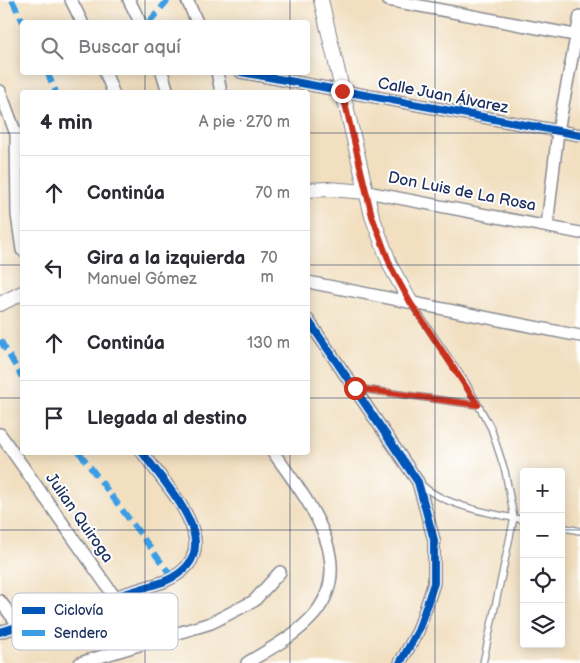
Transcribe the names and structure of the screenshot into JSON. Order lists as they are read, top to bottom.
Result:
{
  "streets": {
    "street": ["Calle Juan Álvarez", "Don Luis de La Rosa", "Julian Quiroga"]
  },
  "legend": ["Ciclovía", "Sendero"],
  "page": {
    "search": "Buscar aquí",
    "heading": ["4 min", "A pie · 270 m"],
    "list": [
      ["Continúa", "70 m"],
      ["Gira a la izquierda", "Manuel Gómez", "70 m"],
      ["Continúa", "130 m"],
      "Llegada al destino"
    ],
    "map_buttons": ["+", "−"]
  }
}
